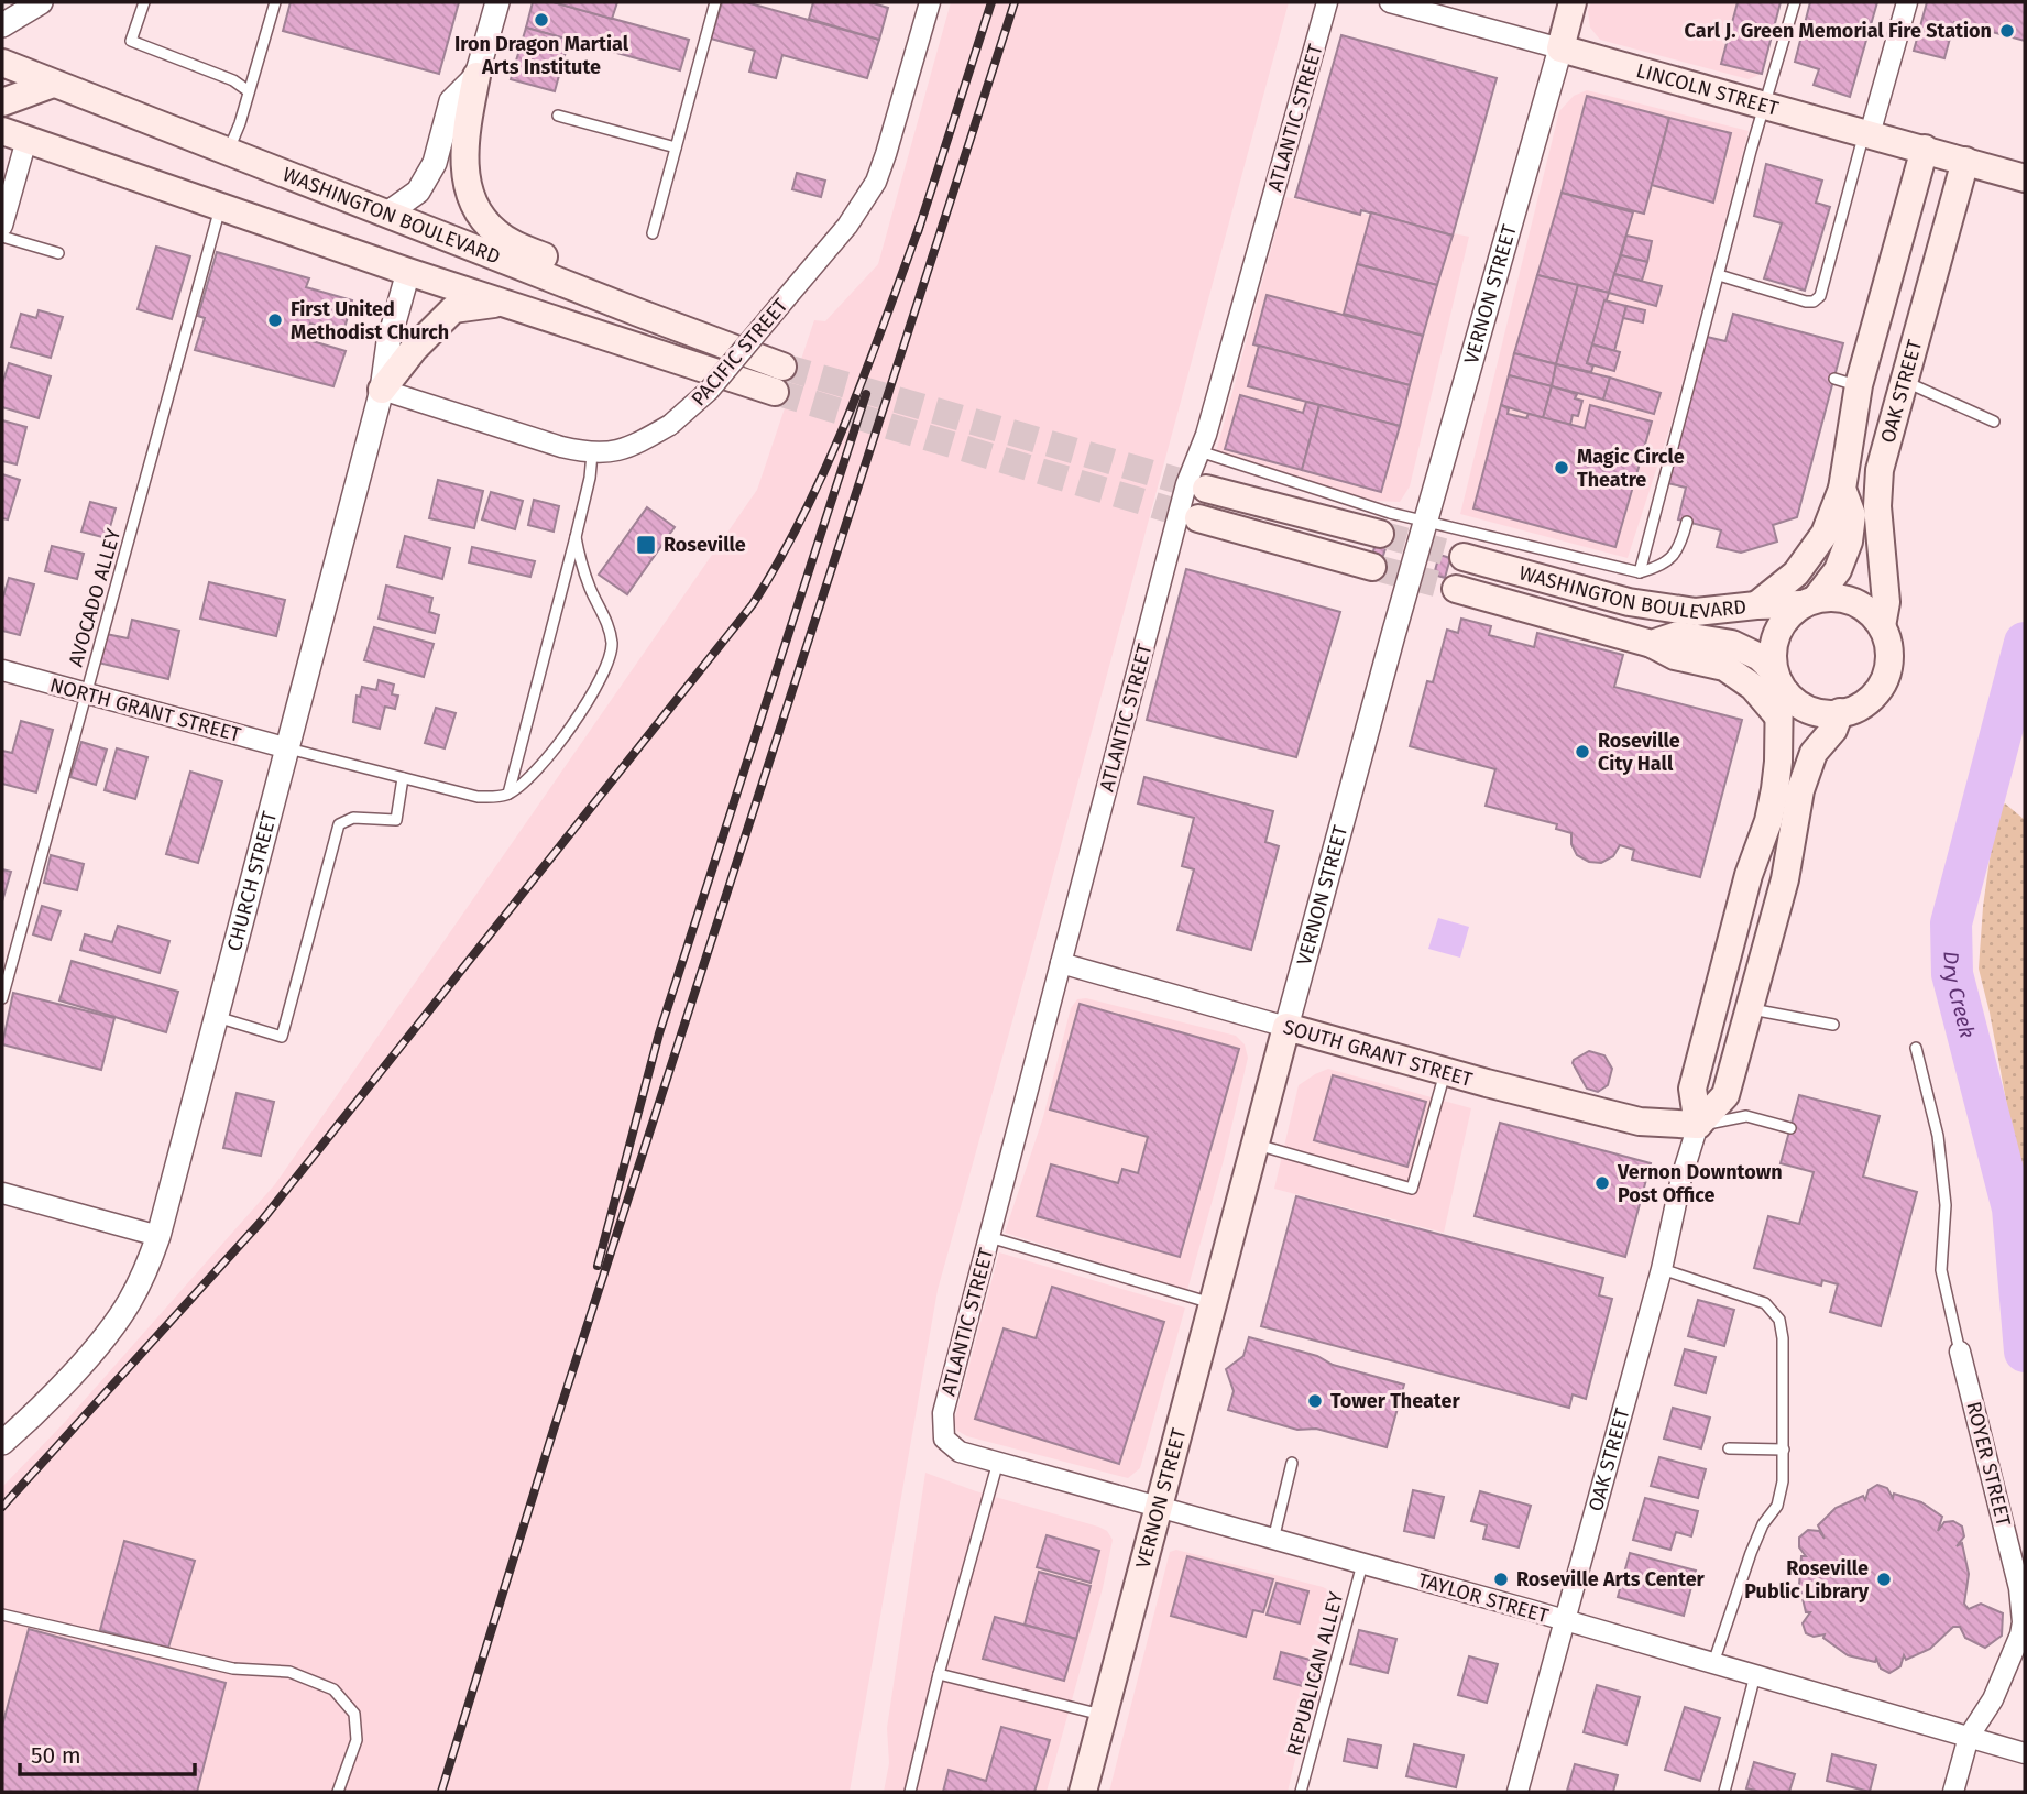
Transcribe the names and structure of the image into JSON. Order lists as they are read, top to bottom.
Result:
{
  "streets": {
    "main road": [
      "LINCOLN STREET",
      "WASHINGTON BOULEVARD",
      "VERNON STREET",
      "OAK STREET",
      "SOUTH GRANT STREET"
    ],
    "street": [
      "ATLANTIC STREET",
      "PACIFIC STREET",
      "NORTH GRANT STREET",
      "CHURCH STREET",
      "ROYER STREET",
      "TAYLOR STREET"
    ],
    "lane": ["AVOCADO ALLEY", "REPUBLICAN ALLEY"]
  },
  "crossings": [
    ["LINCOLN STREET", "VERNON STREET"],
    ["LINCOLN STREET", "OAK STREET"],
    ["ATLANTIC STREET", "SOUTH GRANT STREET"],
    ["ATLANTIC STREET", "TAYLOR STREET"],
    ["WASHINGTON BOULEVARD", "OAK STREET"],
    ["VERNON STREET", "SOUTH GRANT STREET"],
    ["VERNON STREET", "TAYLOR STREET"],
    ["PACIFIC STREET", "CHURCH STREET"],
    ["OAK STREET", "SOUTH GRANT STREET"],
    ["OAK STREET", "TAYLOR STREET"],
    ["AVOCADO ALLEY", "NORTH GRANT STREET"],
    ["NORTH GRANT STREET", "CHURCH STREET"],
    ["ROYER STREET", "TAYLOR STREET"],
    ["TAYLOR STREET", "REPUBLICAN ALLEY"]
  ],
  "water": ["Dry Creek"],
  "places": {
    "other": [
      "Iron Dragon Martial Arts Institute",
      "Carl J. Green Memorial Fire Station",
      "First United Methodist Church",
      "Magic Circle Theatre",
      "Roseville City Hall",
      "Vernon Downtown Post Office",
      "Tower Theater",
      "Roseville Arts Center",
      "Roseville Public Library"
    ],
    "transit": ["Roseville"]
  },
  "scale_bar": "50 m"
}
